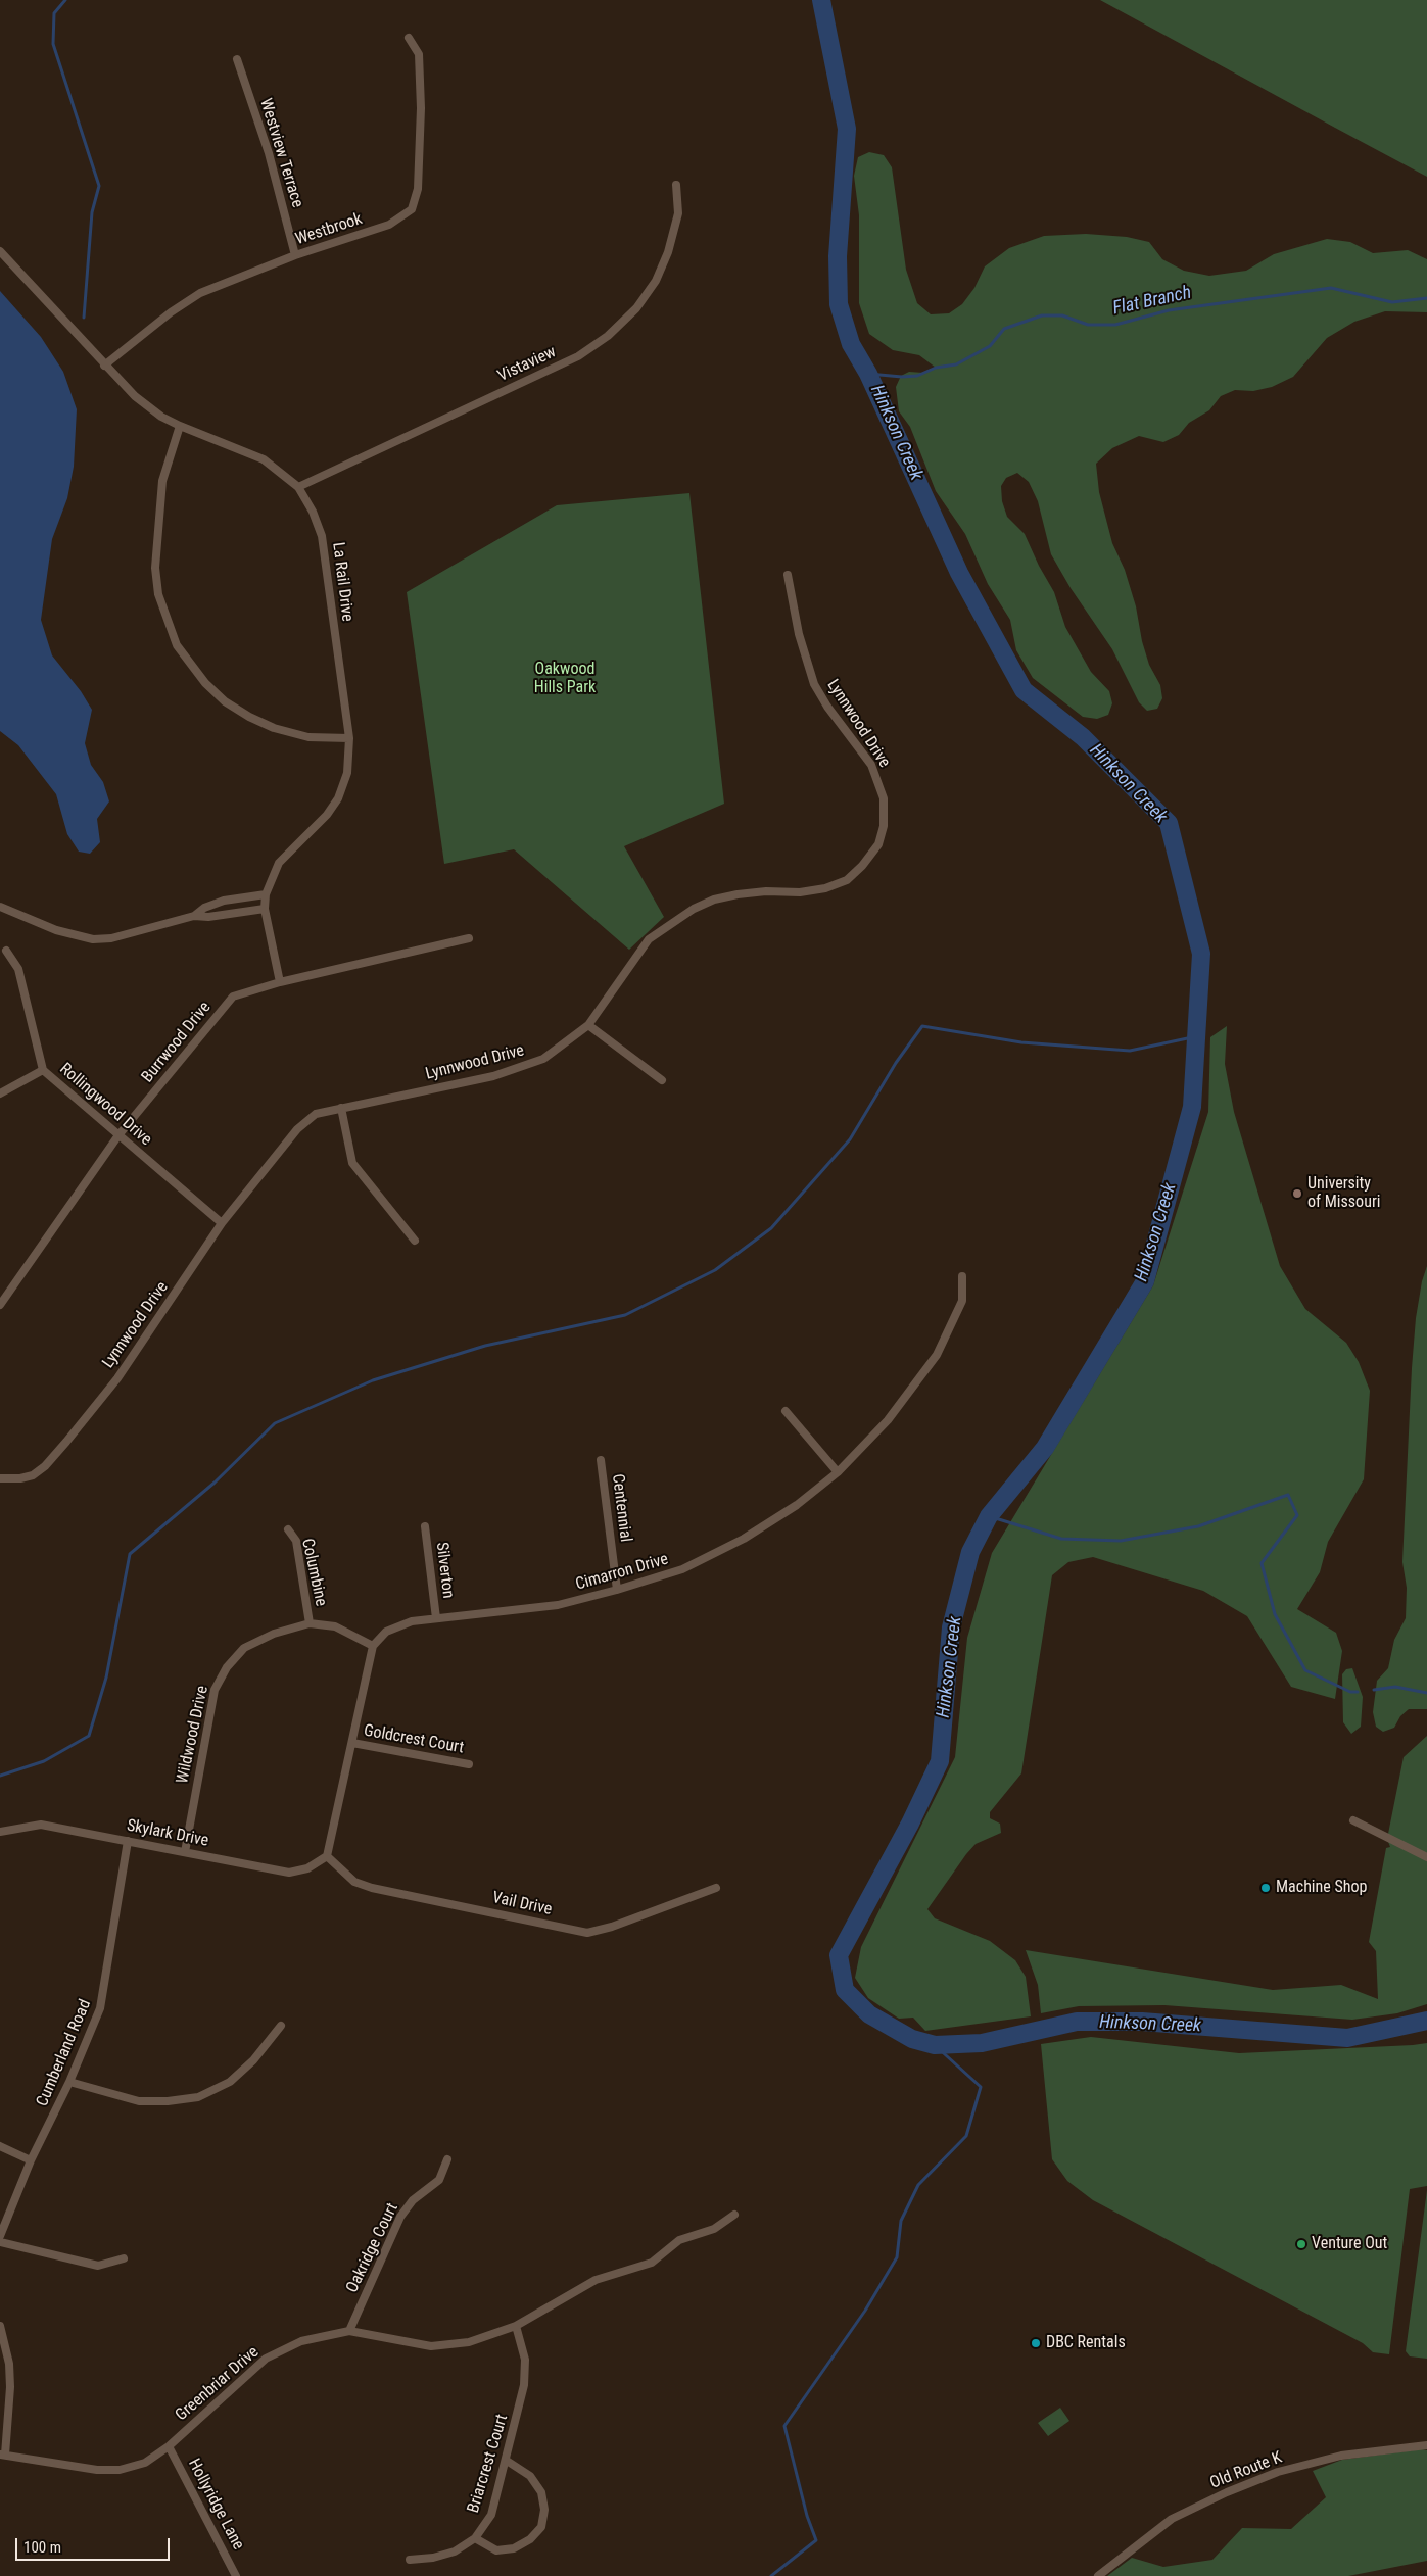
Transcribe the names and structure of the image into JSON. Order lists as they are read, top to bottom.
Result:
{
  "streets": {
    "street": [
      "Westview Terrace",
      "Westbrook",
      "Vistaview",
      "La Rail Drive",
      "Lynnwood Drive",
      "Burrwood Drive",
      "Rollingwood Drive",
      "Centennial",
      "Silverton",
      "Columbine",
      "Cimarron Drive",
      "Wildwood Drive",
      "Goldcrest Court",
      "Skylark Drive",
      "Vail Drive",
      "Cumberland Road",
      "Oakridge Court",
      "Greenbriar Drive",
      "Briarcrest Court",
      "Old Route K",
      "Hollyridge Lane"
    ]
  },
  "crossings": [
    ["Westview Terrace", "Westbrook"],
    ["Westbrook", "La Rail Drive"],
    ["Vistaview", "La Rail Drive"],
    ["La Rail Drive", "Burrwood Drive"],
    ["Lynnwood Drive", "Rollingwood Drive"],
    ["Burrwood Drive", "Rollingwood Drive"],
    ["Centennial", "Cimarron Drive"],
    ["Silverton", "Cimarron Drive"],
    ["Columbine", "Wildwood Drive"],
    ["Cimarron Drive", "Wildwood Drive"],
    ["Wildwood Drive", "Skylark Drive"],
    ["Skylark Drive", "Vail Drive"],
    ["Skylark Drive", "Cumberland Road"],
    ["Oakridge Court", "Greenbriar Drive"],
    ["Greenbriar Drive", "Briarcrest Court"],
    ["Greenbriar Drive", "Hollyridge Lane"]
  ],
  "water": ["Flat Branch", "Hinkson Creek"],
  "parks": ["Oakwood Hills Park"],
  "places": [
    "University of Missouri",
    "Machine Shop",
    "Venture Out",
    "DBC Rentals"
  ],
  "scale_bar": "100 m"
}
